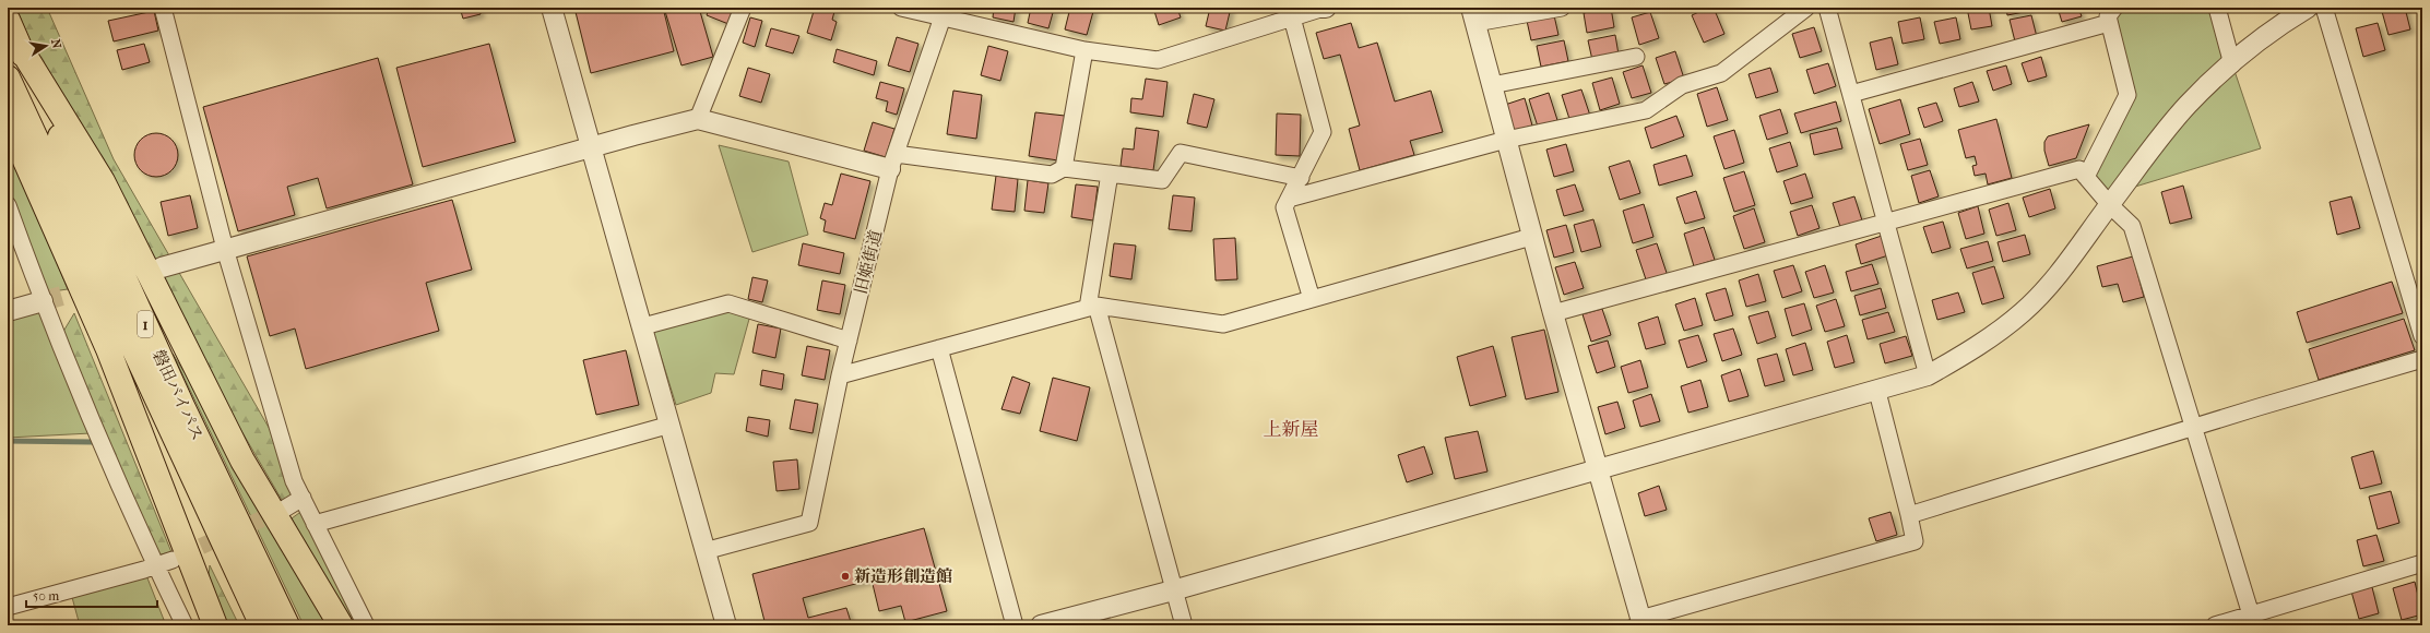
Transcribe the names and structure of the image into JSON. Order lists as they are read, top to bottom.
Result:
{
  "streets": {
    "highway": ["1", "磐田バイパス"],
    "street": ["旧姫街道"]
  },
  "districts": ["上新屋"],
  "places": ["新造形創造館"],
  "scale_bar": "50 m",
  "north": "right"
}
